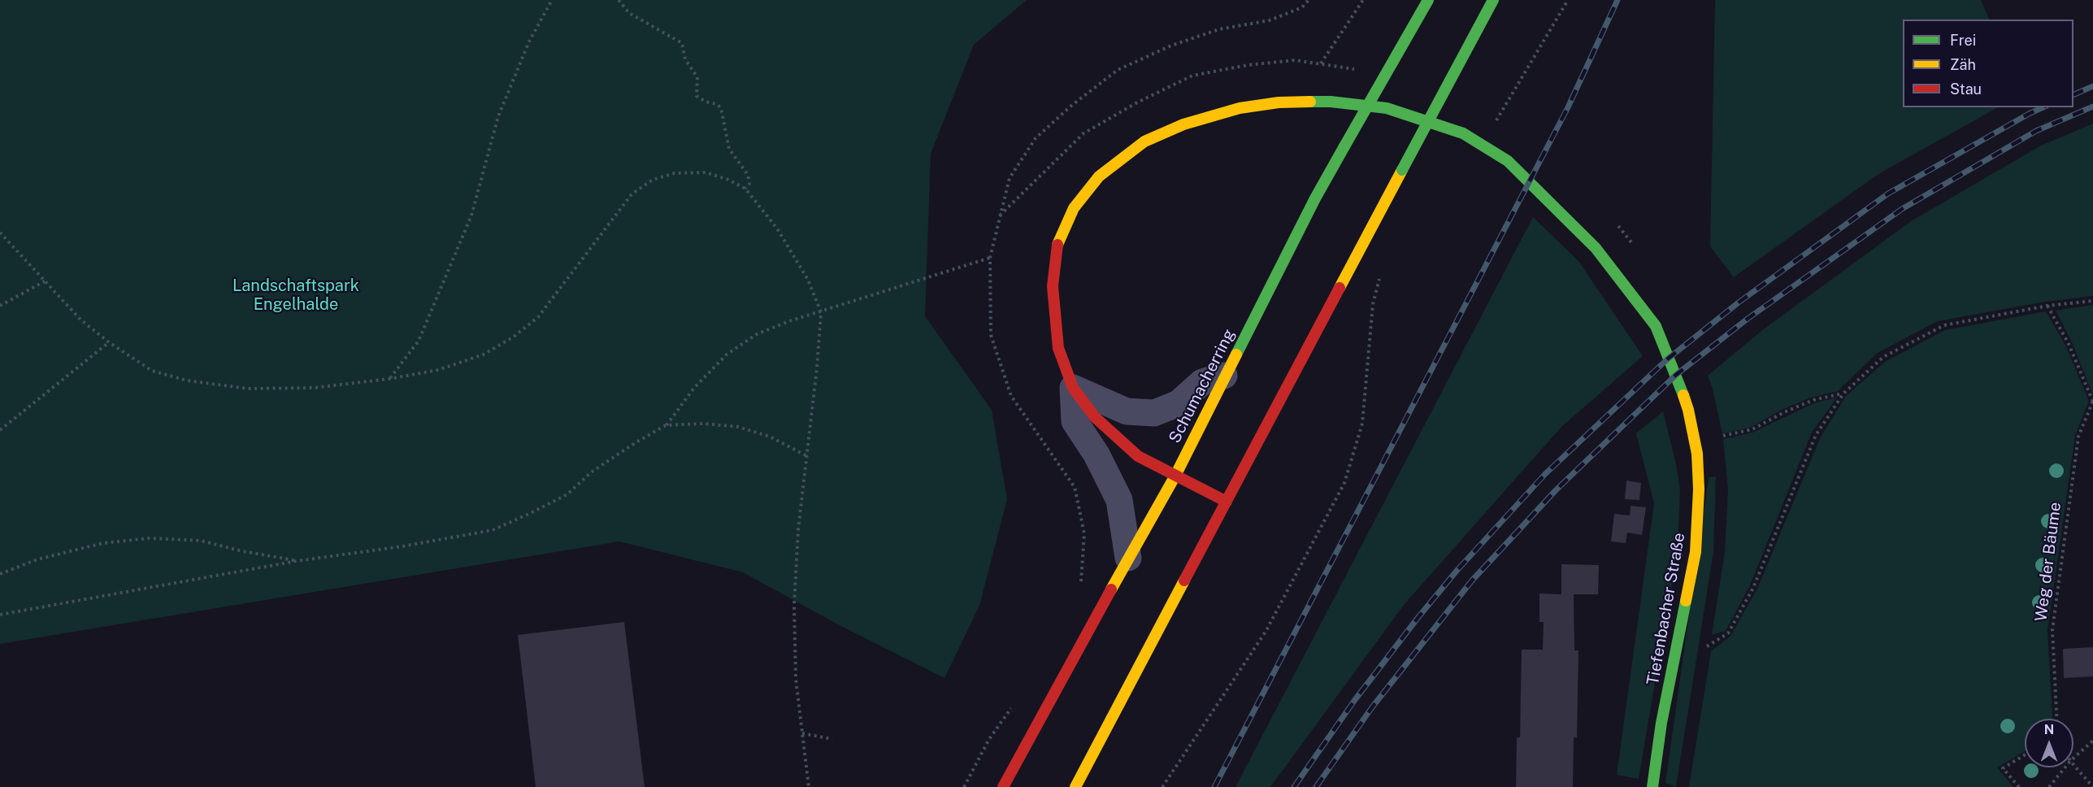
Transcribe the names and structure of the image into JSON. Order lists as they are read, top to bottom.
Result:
{
  "streets": {
    "main road": ["Schumacherring", "Tiefenbacher Straße"],
    "path": ["Weg der Bäume"]
  },
  "crossings": [
    ["Schumacherring", "Tiefenbacher Straße"]
  ],
  "parks": ["Landschaftspark Engelhalde"],
  "legend": ["Frei", "Zäh", "Stau"],
  "north": "top"
}
